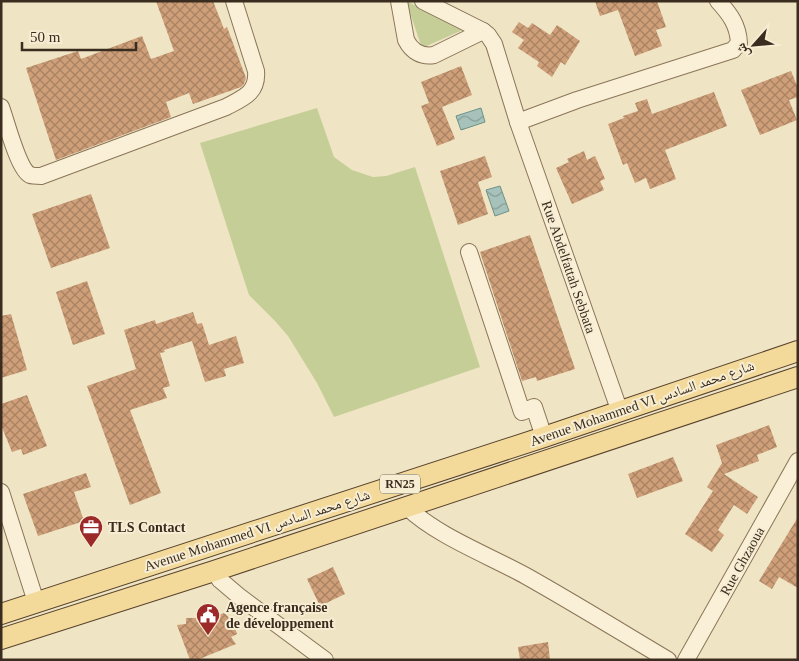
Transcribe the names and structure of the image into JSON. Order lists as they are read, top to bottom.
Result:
{
  "streets": {
    "main road": ["Avenue Mohammed VI شارع محمد السادس", "RN25"],
    "street": ["Rue Abdelfattah Sebbata", "Rue Ghzaoua"]
  },
  "crossings": [
    ["Rue Abdelfattah Sebbata", "Avenue Mohammed VI شارع محمد السادس"]
  ],
  "places": {
    "office": ["TLS Contact"],
    "public building": ["Agence française de développement"]
  },
  "scale_bar": "50 m",
  "north": "bottom left"
}
